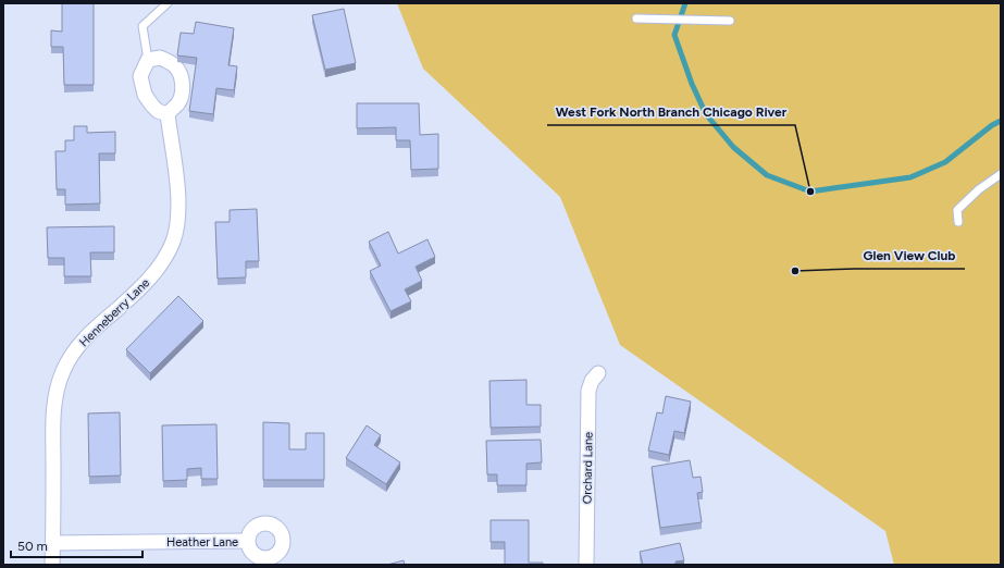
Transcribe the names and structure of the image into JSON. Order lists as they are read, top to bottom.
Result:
{
  "streets": {
    "street": ["Henneberry Lane", "Orchard Lane", "Heather Lane"]
  },
  "crossings": [
    ["Henneberry Lane", "Heather Lane"]
  ],
  "places": ["West Fork North Branch Chicago River", "Glen View Club"],
  "scale_bar": "50 m"
}
